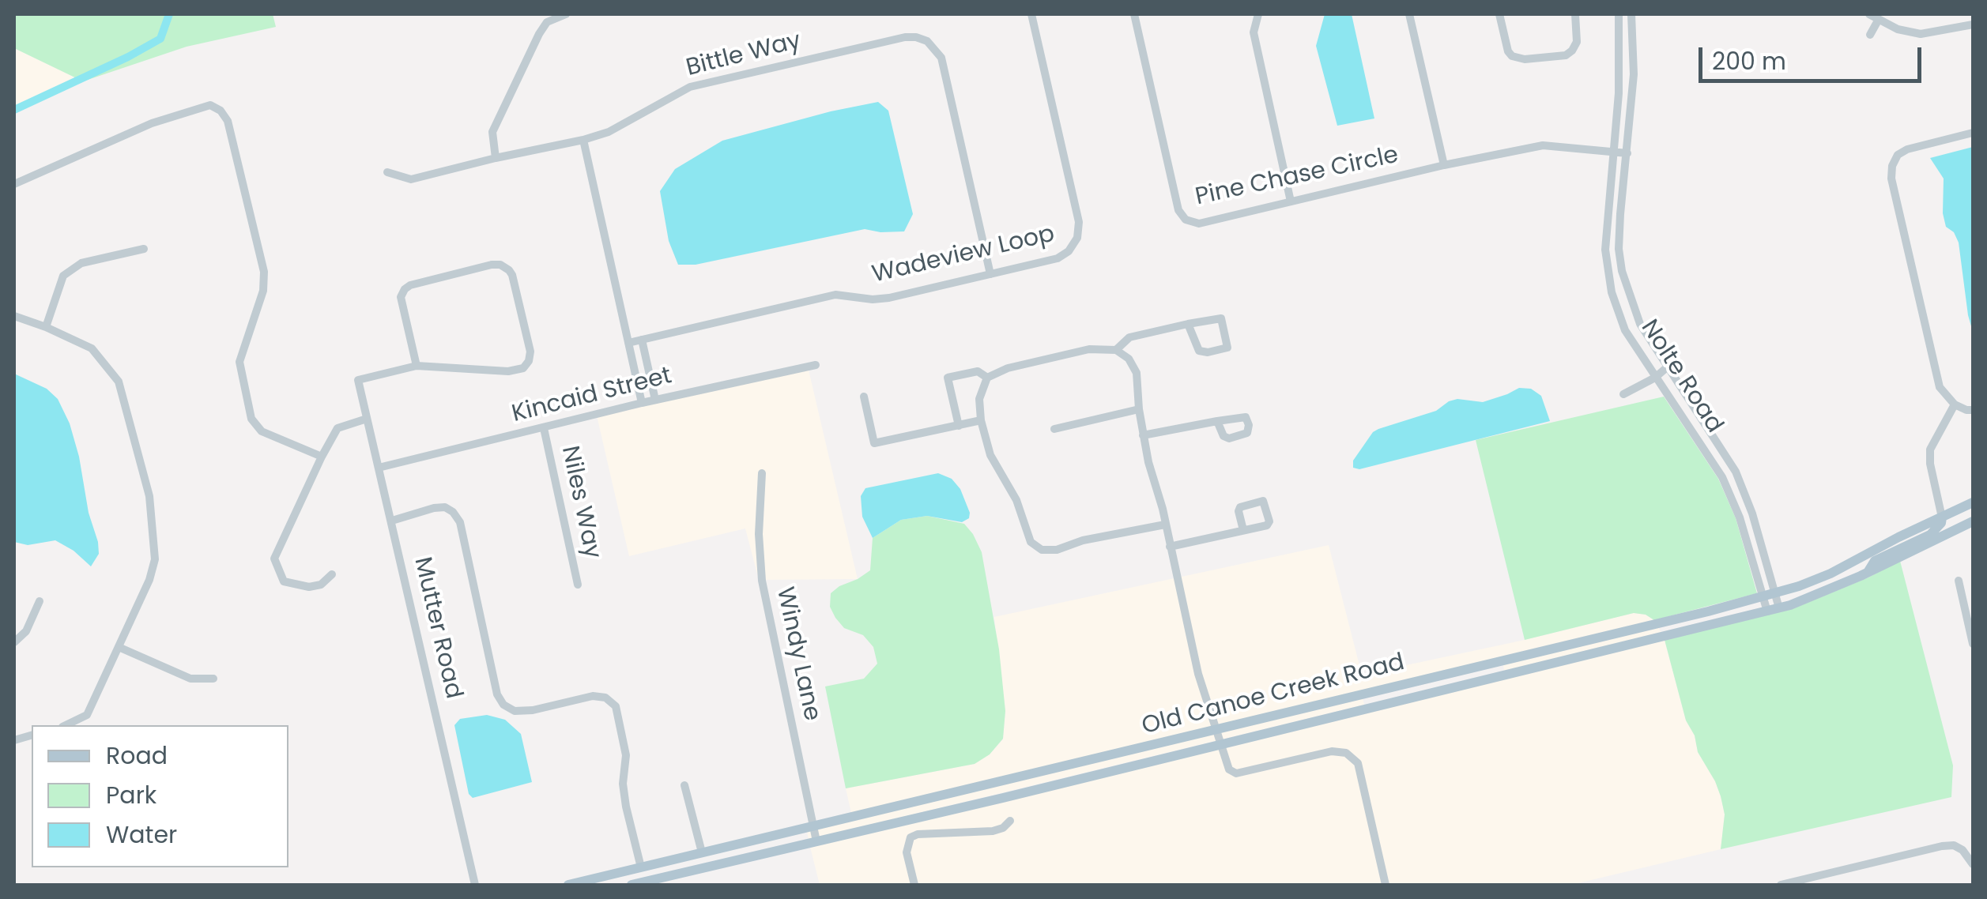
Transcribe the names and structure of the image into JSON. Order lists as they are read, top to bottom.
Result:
{
  "streets": {
    "main road": ["Old Canoe Creek Road"],
    "street": [
      "Bittle Way",
      "Pine Chase Circle",
      "Wadeview Loop",
      "Nolte Road",
      "Kincaid Street",
      "Niles Way",
      "Mutter Road",
      "Windy Lane"
    ]
  },
  "crossings": [
    ["Bittle Way", "Wadeview Loop"],
    ["Pine Chase Circle", "Nolte Road"],
    ["Nolte Road", "Old Canoe Creek Road"],
    ["Kincaid Street", "Niles Way"],
    ["Kincaid Street", "Mutter Road"],
    ["Windy Lane", "Old Canoe Creek Road"]
  ],
  "legend": ["Road", "Park", "Water"],
  "scale_bar": "200 m"
}
